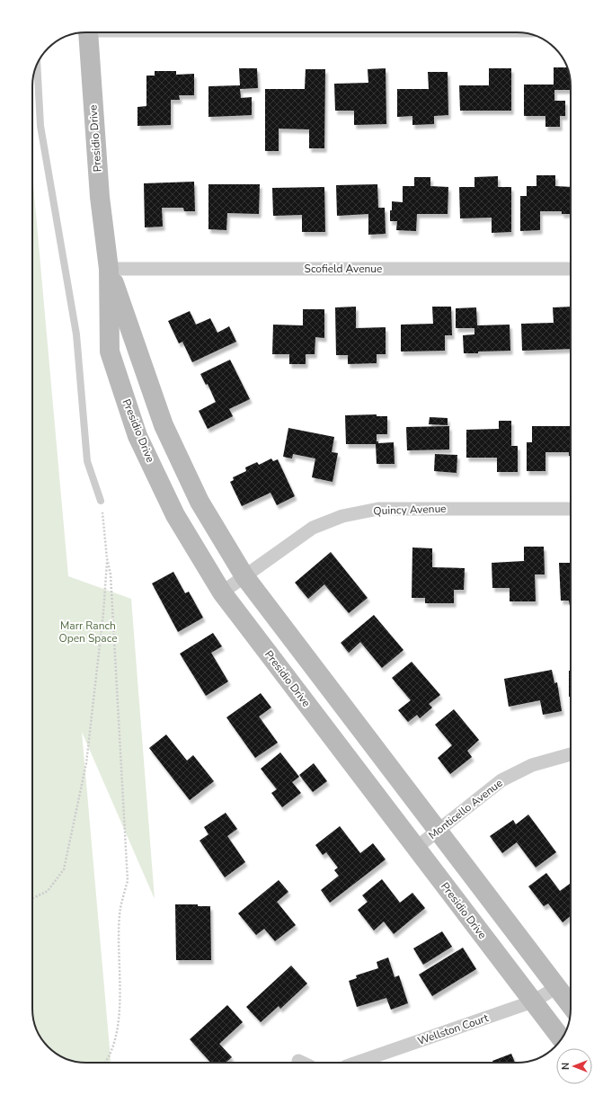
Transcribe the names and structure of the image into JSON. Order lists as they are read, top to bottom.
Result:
{
  "streets": {
    "street": [
      "Presidio Drive",
      "Scofield Avenue",
      "Quincy Avenue",
      "Monticello Avenue",
      "Wellston Court"
    ]
  },
  "crossings": [
    ["Presidio Drive", "Scofield Avenue"],
    ["Presidio Drive", "Quincy Avenue"],
    ["Presidio Drive", "Monticello Avenue"],
    ["Presidio Drive", "Wellston Court"]
  ],
  "parks": ["Marr Ranch Open Space"],
  "north": "left"
}
